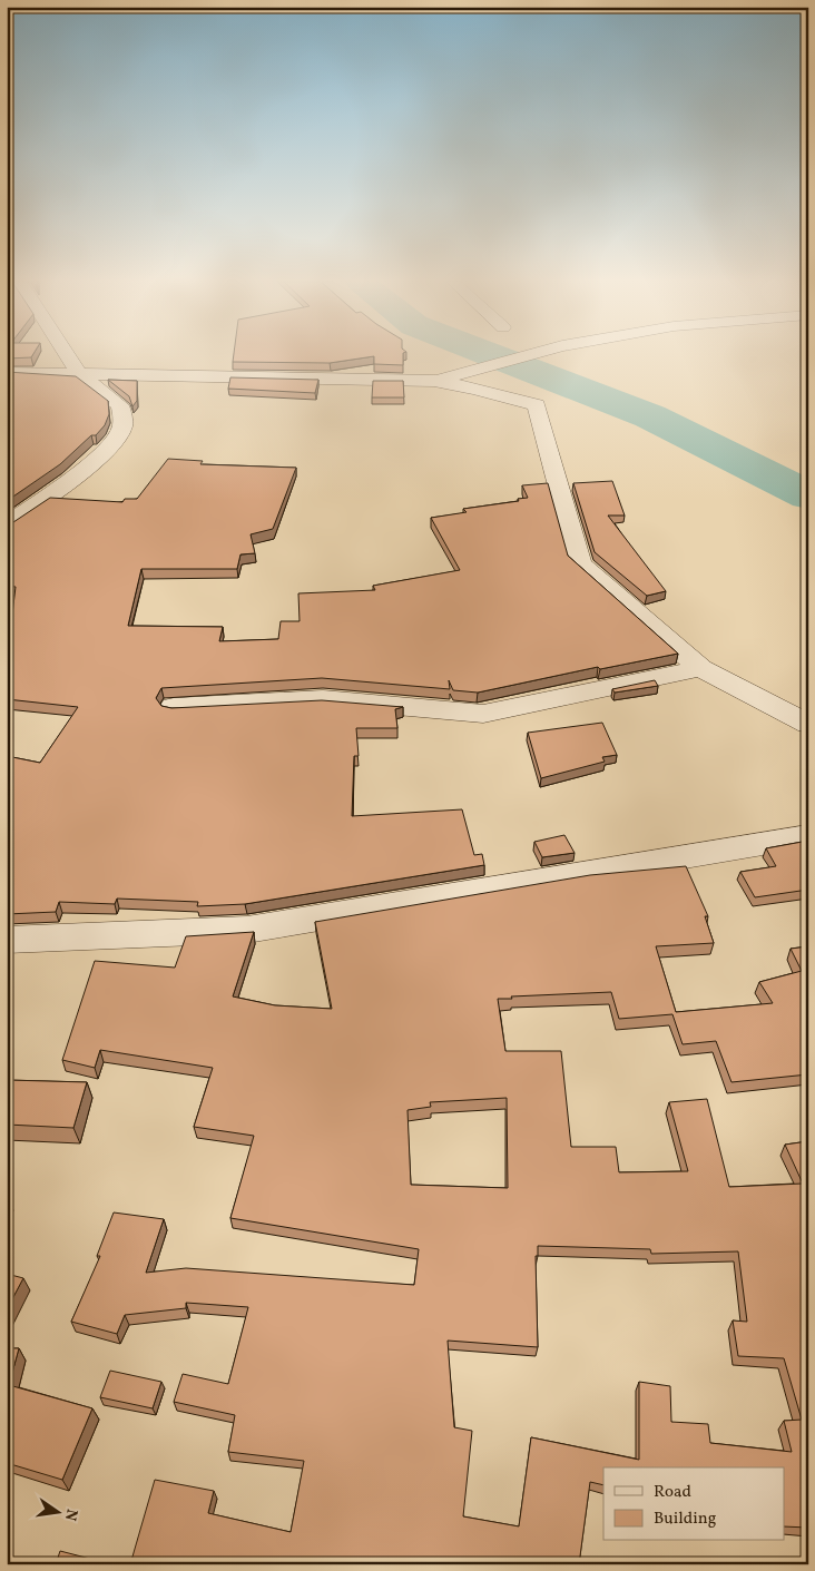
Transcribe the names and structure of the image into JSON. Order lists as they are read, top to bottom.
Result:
{
  "legend": ["Road", "Building"],
  "north": "right"
}
